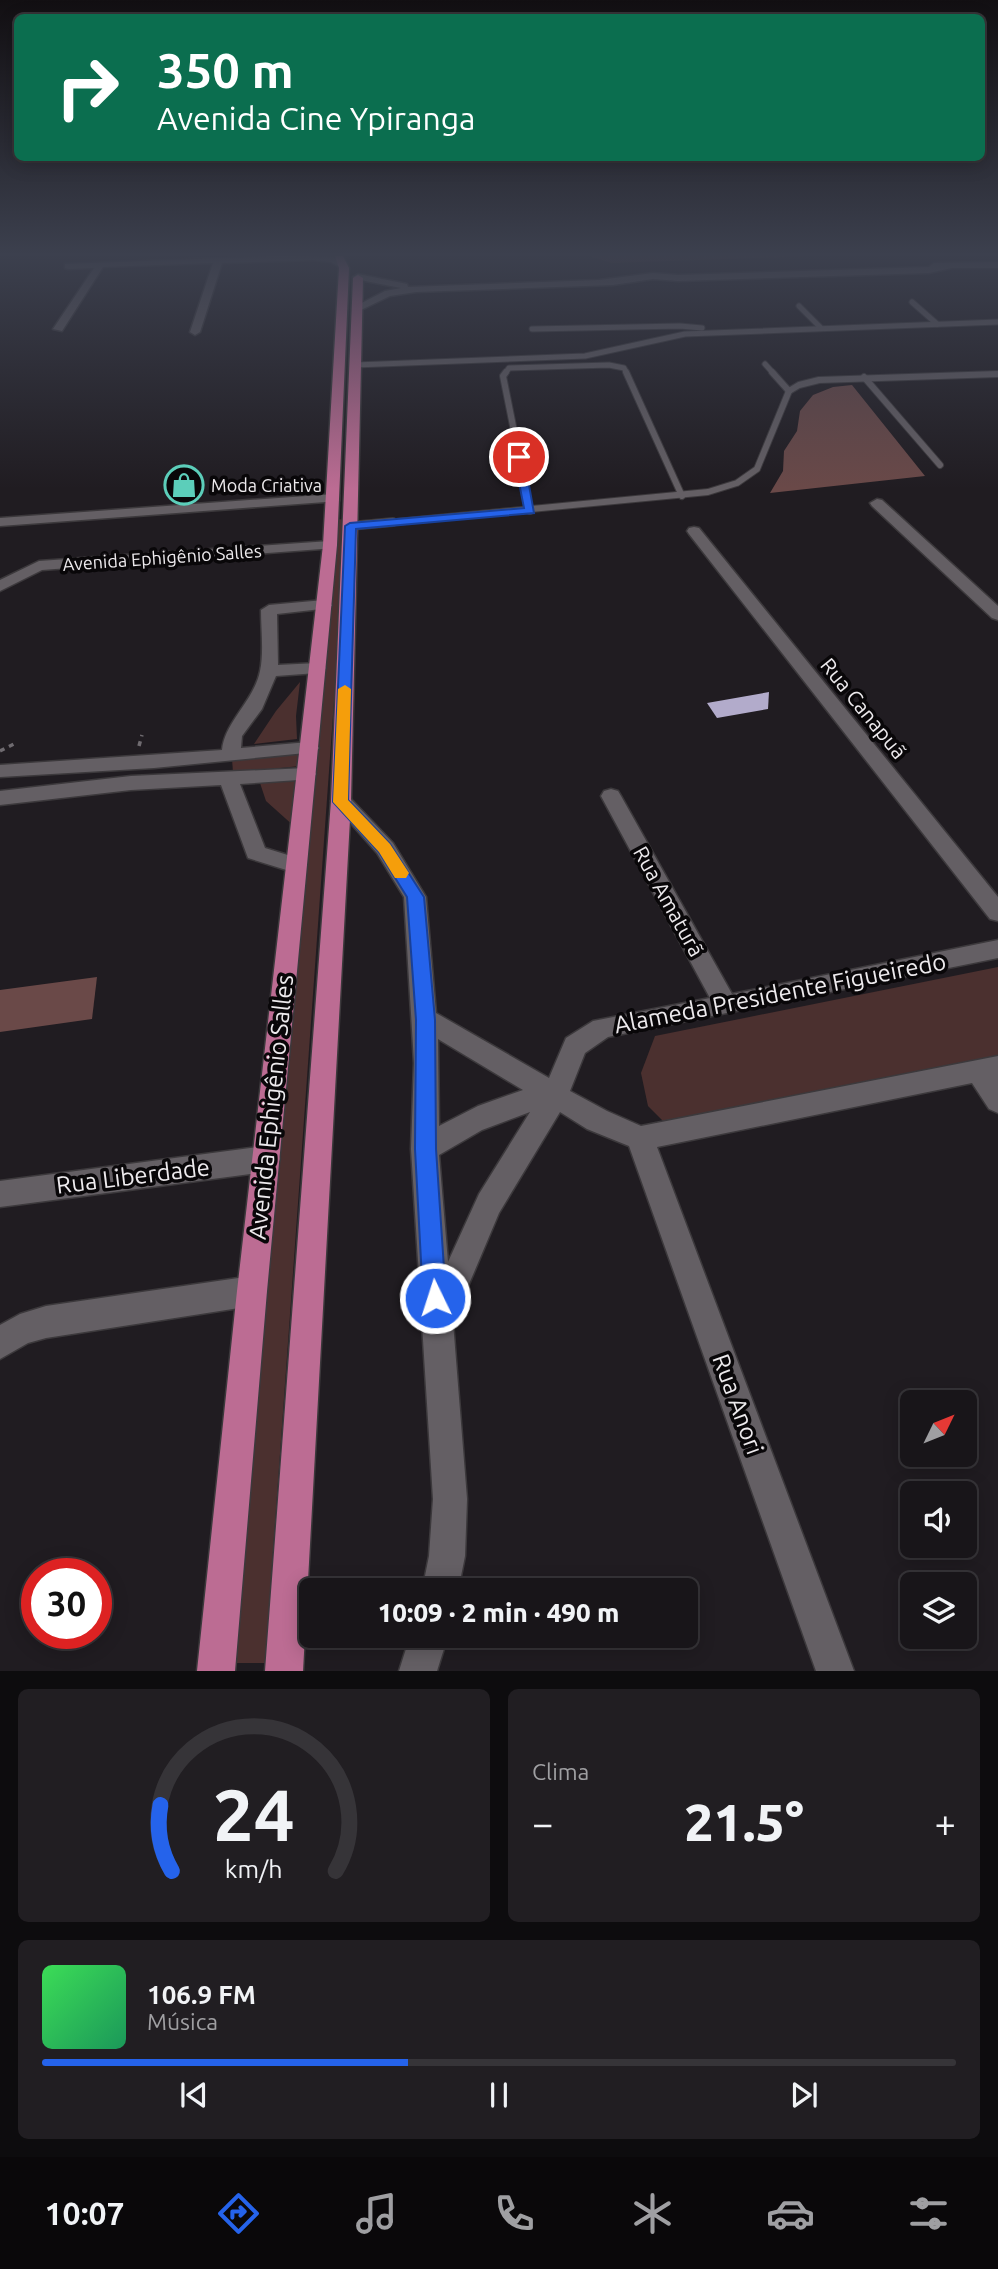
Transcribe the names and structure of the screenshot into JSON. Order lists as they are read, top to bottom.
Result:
{
  "streets": {
    "main road": ["Avenida Ephigênio Salles"],
    "street": [
      "Rua Canapuã",
      "Rua Amaturã",
      "Alameda Presidente Figueiredo",
      "Rua Liberdade",
      "Rua Anori"
    ]
  },
  "crossings": [
    ["Avenida Ephigênio Salles", "Rua Liberdade"],
    ["Rua Amaturã", "Alameda Presidente Figueiredo"]
  ],
  "places": {
    "shop": ["Moda Criativa"]
  },
  "north": "top right",
  "page": {
    "turn": ["350 m", "Avenida Cine Ypiranga"],
    "limit": "30",
    "trip": "10:09 · 2 min · 490 m",
    "tile": "Clima",
    "heat": ["−", "21.5°", "+"],
    "song": ["106.9 FM", "Música"],
    "tabs": "10:07",
    "gauge": ["24", "km/h"]
  }
}
